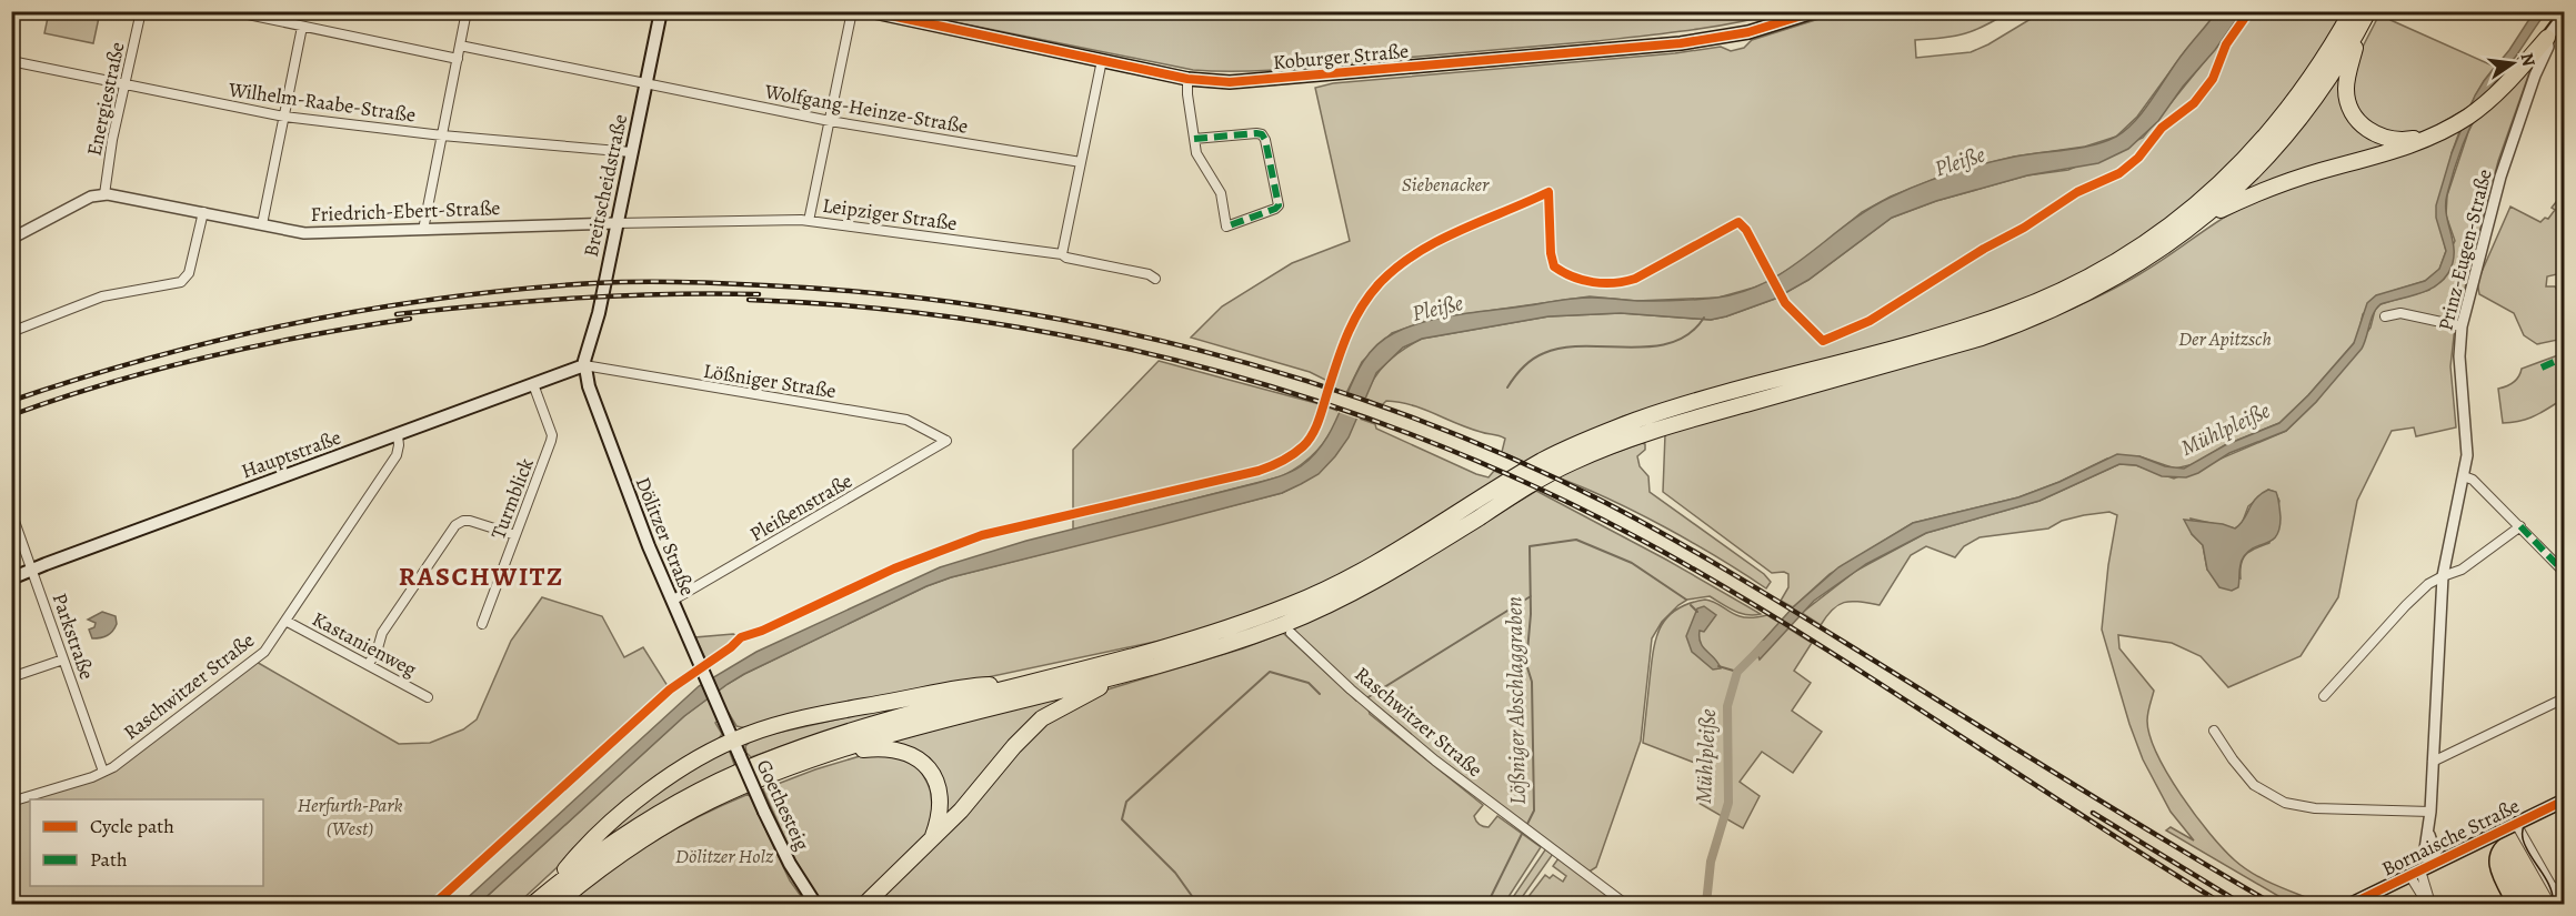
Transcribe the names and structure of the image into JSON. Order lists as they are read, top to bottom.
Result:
{
  "streets": {
    "main road": [
      "Koburger Straße",
      "Breitscheidstraße",
      "Prinz-Eugen-Straße",
      "Hauptstraße",
      "Dölitzer Straße",
      "Goethesteig",
      "Bornaische Straße"
    ],
    "street": [
      "Energiestraße",
      "Wilhelm-Raabe-Straße",
      "Wolfgang-Heinze-Straße",
      "Friedrich-Ebert-Straße",
      "Leipziger Straße",
      "Lößniger Straße",
      "Turmblick",
      "Pleißenstraße",
      "Parkstraße",
      "Kastanienweg",
      "Raschwitzer Straße"
    ]
  },
  "crossings": [
    ["Energiestraße", "Wilhelm-Raabe-Straße"],
    ["Energiestraße", "Friedrich-Ebert-Straße"],
    ["Wilhelm-Raabe-Straße", "Breitscheidstraße"],
    ["Wolfgang-Heinze-Straße", "Breitscheidstraße"],
    ["Breitscheidstraße", "Friedrich-Ebert-Straße"],
    ["Breitscheidstraße", "Leipziger Straße"],
    ["Breitscheidstraße", "Lößniger Straße"],
    ["Breitscheidstraße", "Hauptstraße"],
    ["Breitscheidstraße", "Dölitzer Straße"],
    ["Friedrich-Ebert-Straße", "Leipziger Straße"],
    ["Prinz-Eugen-Straße", "Bornaische Straße"],
    ["Lößniger Straße", "Hauptstraße"],
    ["Lößniger Straße", "Pleißenstraße"],
    ["Lößniger Straße", "Dölitzer Straße"],
    ["Hauptstraße", "Turmblick"],
    ["Hauptstraße", "Dölitzer Straße"],
    ["Hauptstraße", "Parkstraße"],
    ["Hauptstraße", "Raschwitzer Straße"],
    ["Pleißenstraße", "Dölitzer Straße"],
    ["Dölitzer Straße", "Goethesteig"],
    ["Parkstraße", "Raschwitzer Straße"],
    ["Kastanienweg", "Raschwitzer Straße"]
  ],
  "districts": ["RASCHWITZ"],
  "water": ["Pleiße", "Mühlpleiße", "Lößniger Abschlaggraben"],
  "parks": [
    "Siebenacker",
    "Der Apitzsch",
    "Herfurth-Park (West)",
    "Dölitzer Holz"
  ],
  "legend": ["Cycle path", "Path"],
  "north": "right"
}
